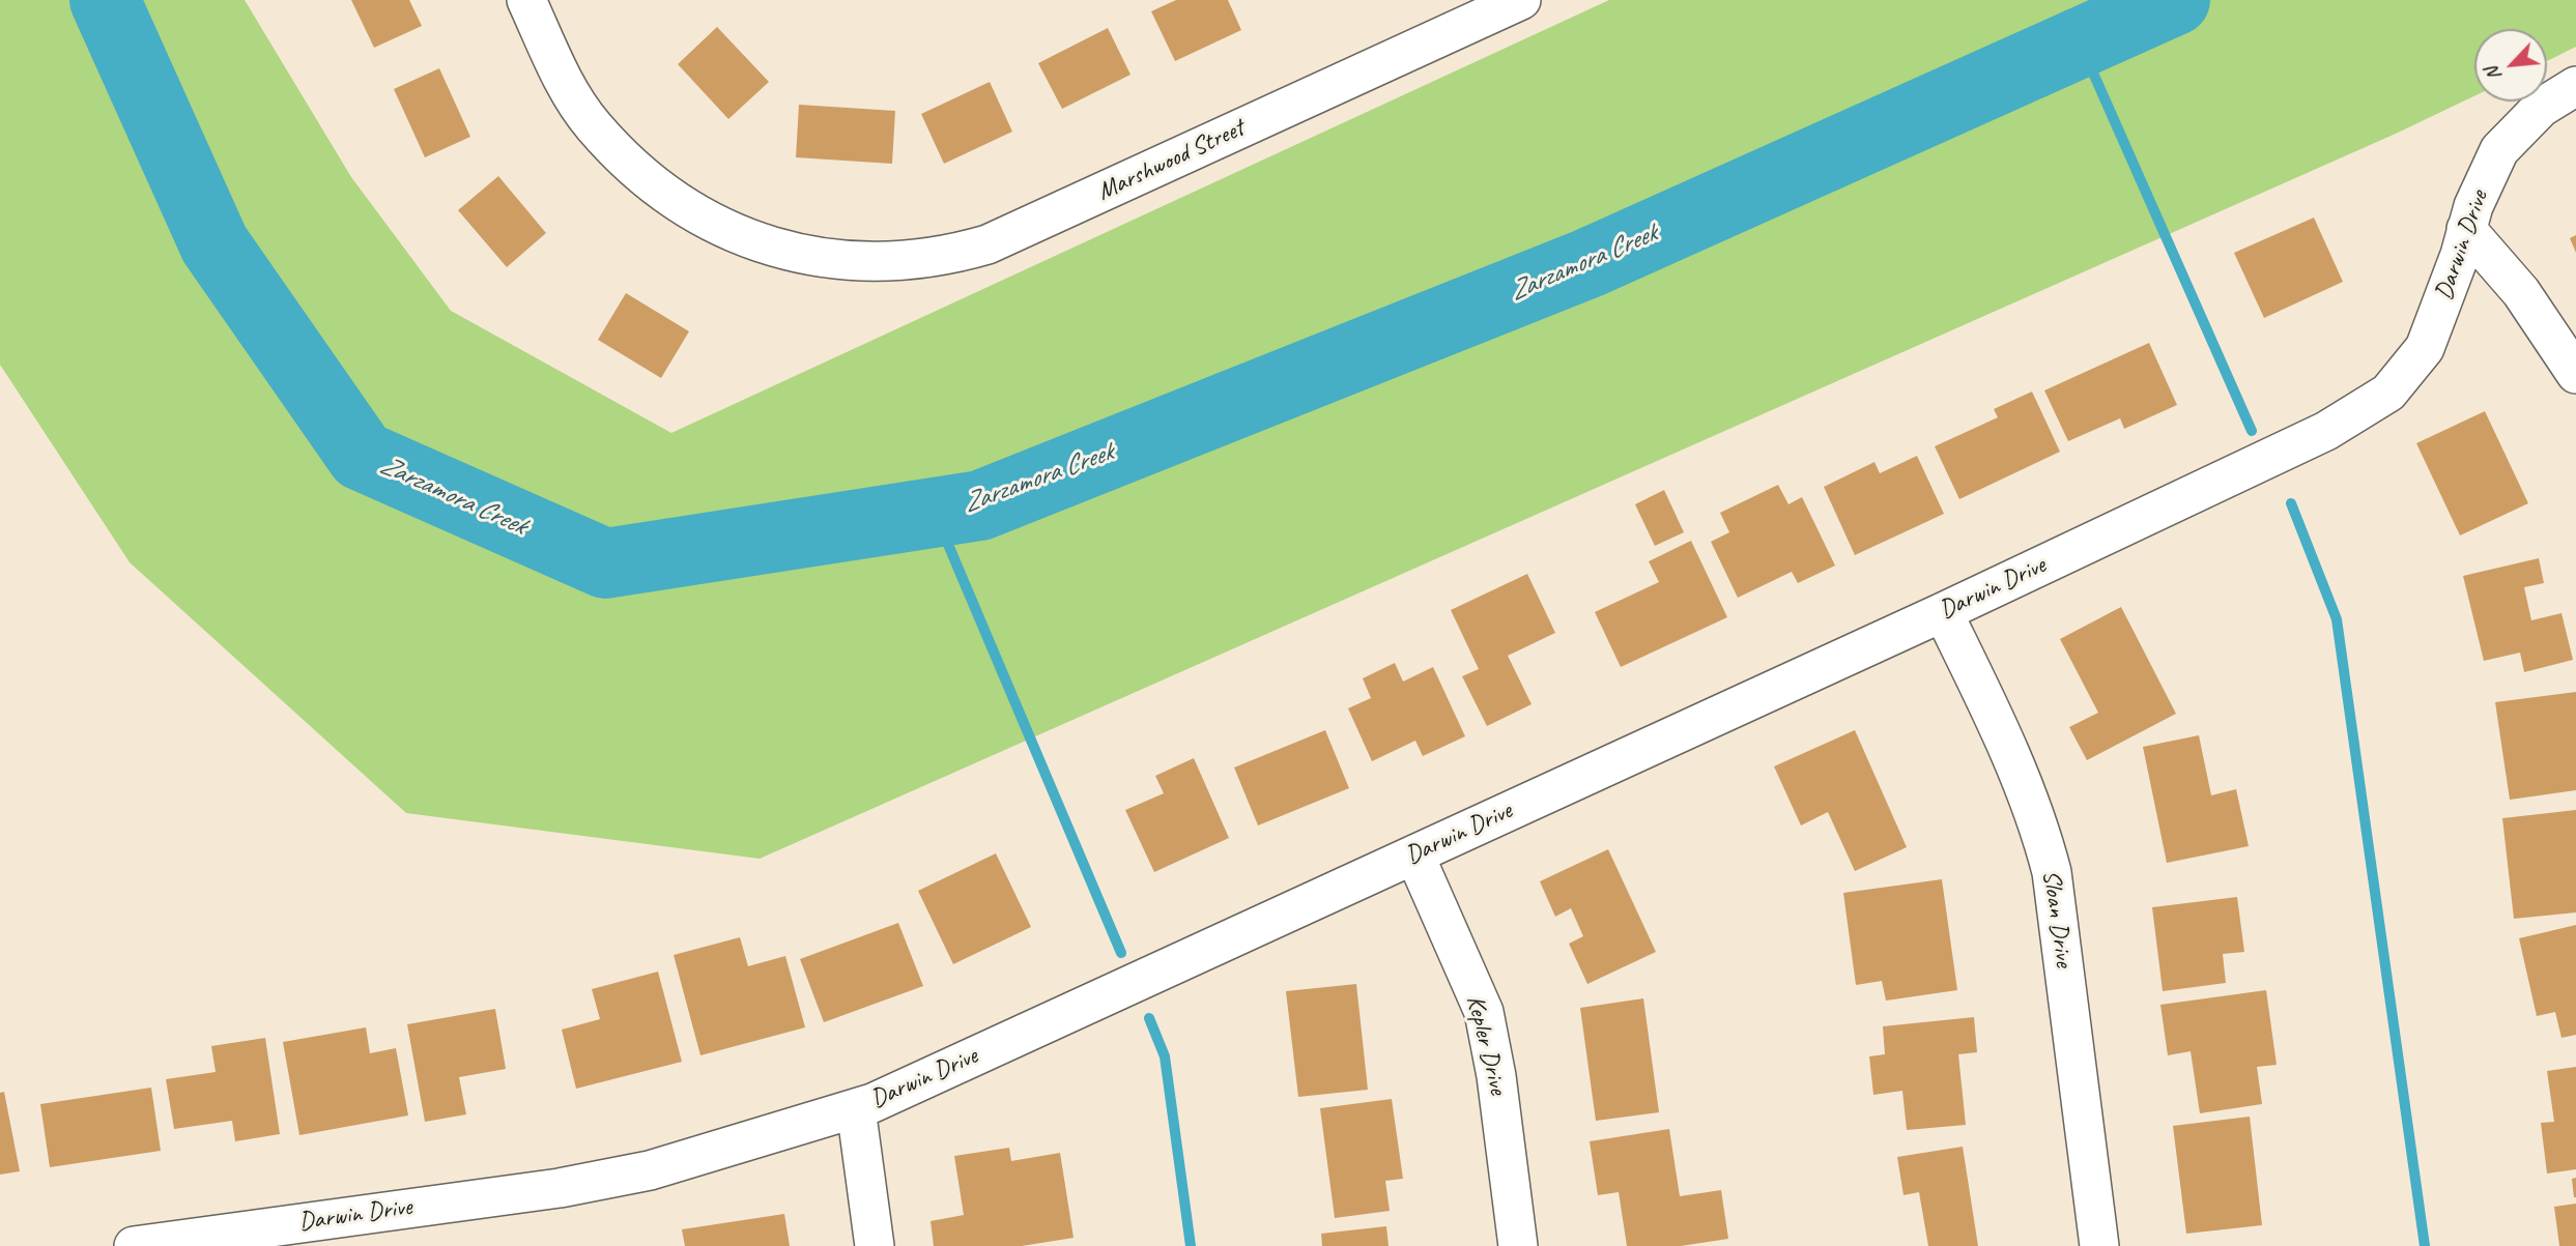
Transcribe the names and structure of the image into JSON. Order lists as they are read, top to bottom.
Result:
{
  "streets": {
    "street": [
      "Marshwood Street",
      "Darwin Drive",
      "Sloan Drive",
      "Kepler Drive"
    ]
  },
  "crossings": [
    ["Darwin Drive", "Sloan Drive"],
    ["Darwin Drive", "Kepler Drive"]
  ],
  "water": ["Zarzamora Creek"],
  "north": "bottom left"
}
